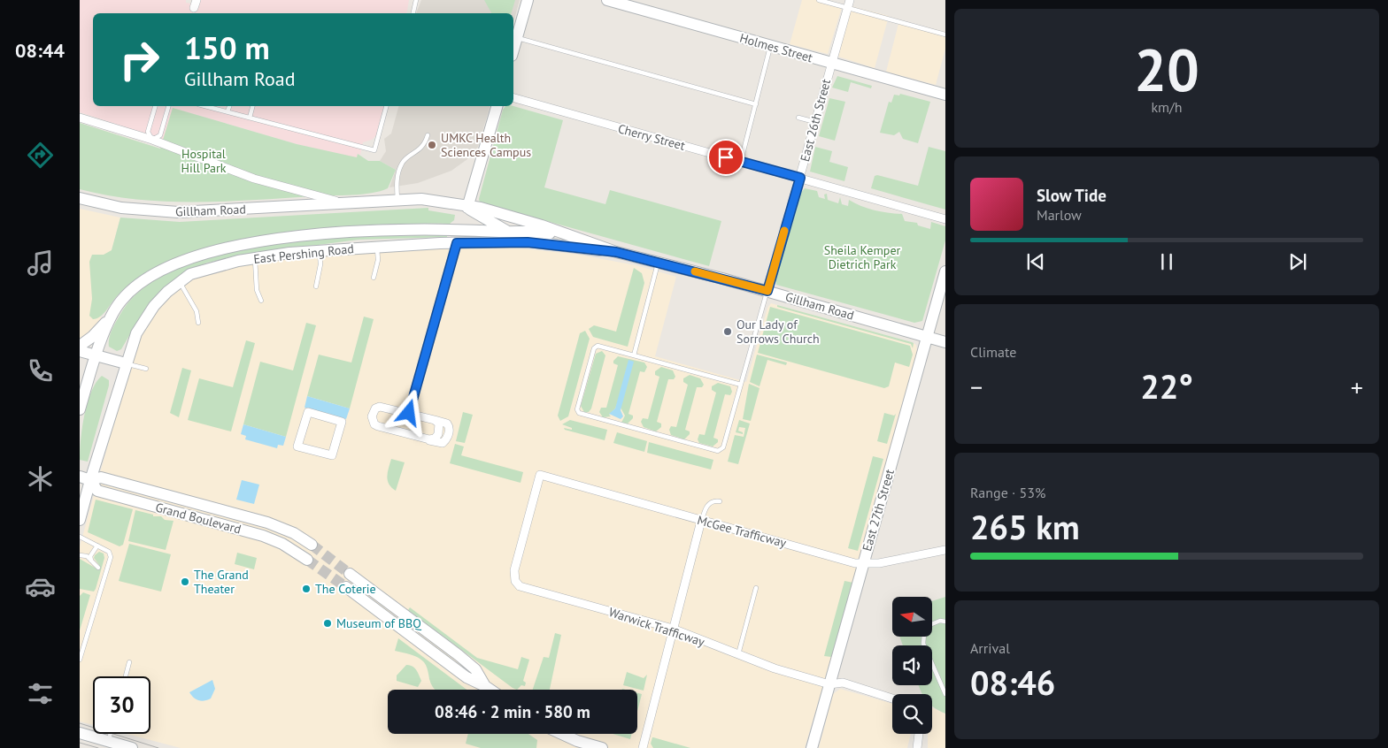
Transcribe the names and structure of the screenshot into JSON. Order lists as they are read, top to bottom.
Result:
{
  "streets": {
    "main road": [
      "Holmes Street",
      "Gillham Road",
      "East Pershing Road",
      "East 27th Street",
      "Grand Boulevard"
    ],
    "street": [
      "East 26th Street",
      "Cherry Street",
      "McGee Trafficway",
      "Warwick Trafficway"
    ]
  },
  "crossings": [
    ["Holmes Street", "East 26th Street"],
    ["East 26th Street", "Cherry Street"],
    ["East 26th Street", "Gillham Road"],
    ["Gillham Road", "East Pershing Road"],
    ["Gillham Road", "East 27th Street"],
    ["East Pershing Road", "Grand Boulevard"],
    ["East 27th Street", "McGee Trafficway"],
    ["East 27th Street", "Warwick Trafficway"],
    ["McGee Trafficway", "Warwick Trafficway"]
  ],
  "parks": ["Hospital Hill Park", "Sheila Kemper Dietrich Park"],
  "places": [
    "UMKC Health Sciences Campus",
    "Our Lady of Sorrows Church",
    "The Grand Theater",
    "The Coterie",
    "Museum of BBQ"
  ],
  "north": "left",
  "page": {
    "tabs": "08:44",
    "tile": [
      ["20", "km/h"],
      "Climate",
      ["Range · 53%", "265 km"],
      ["Arrival", "08:46"]
    ],
    "turn": ["150 m", "Gillham Road"],
    "song": ["Slow Tide", "Marlow"],
    "heat": ["−", "22°", "+"],
    "limit": "30",
    "trip": "08:46 · 2 min · 580 m"
  }
}
